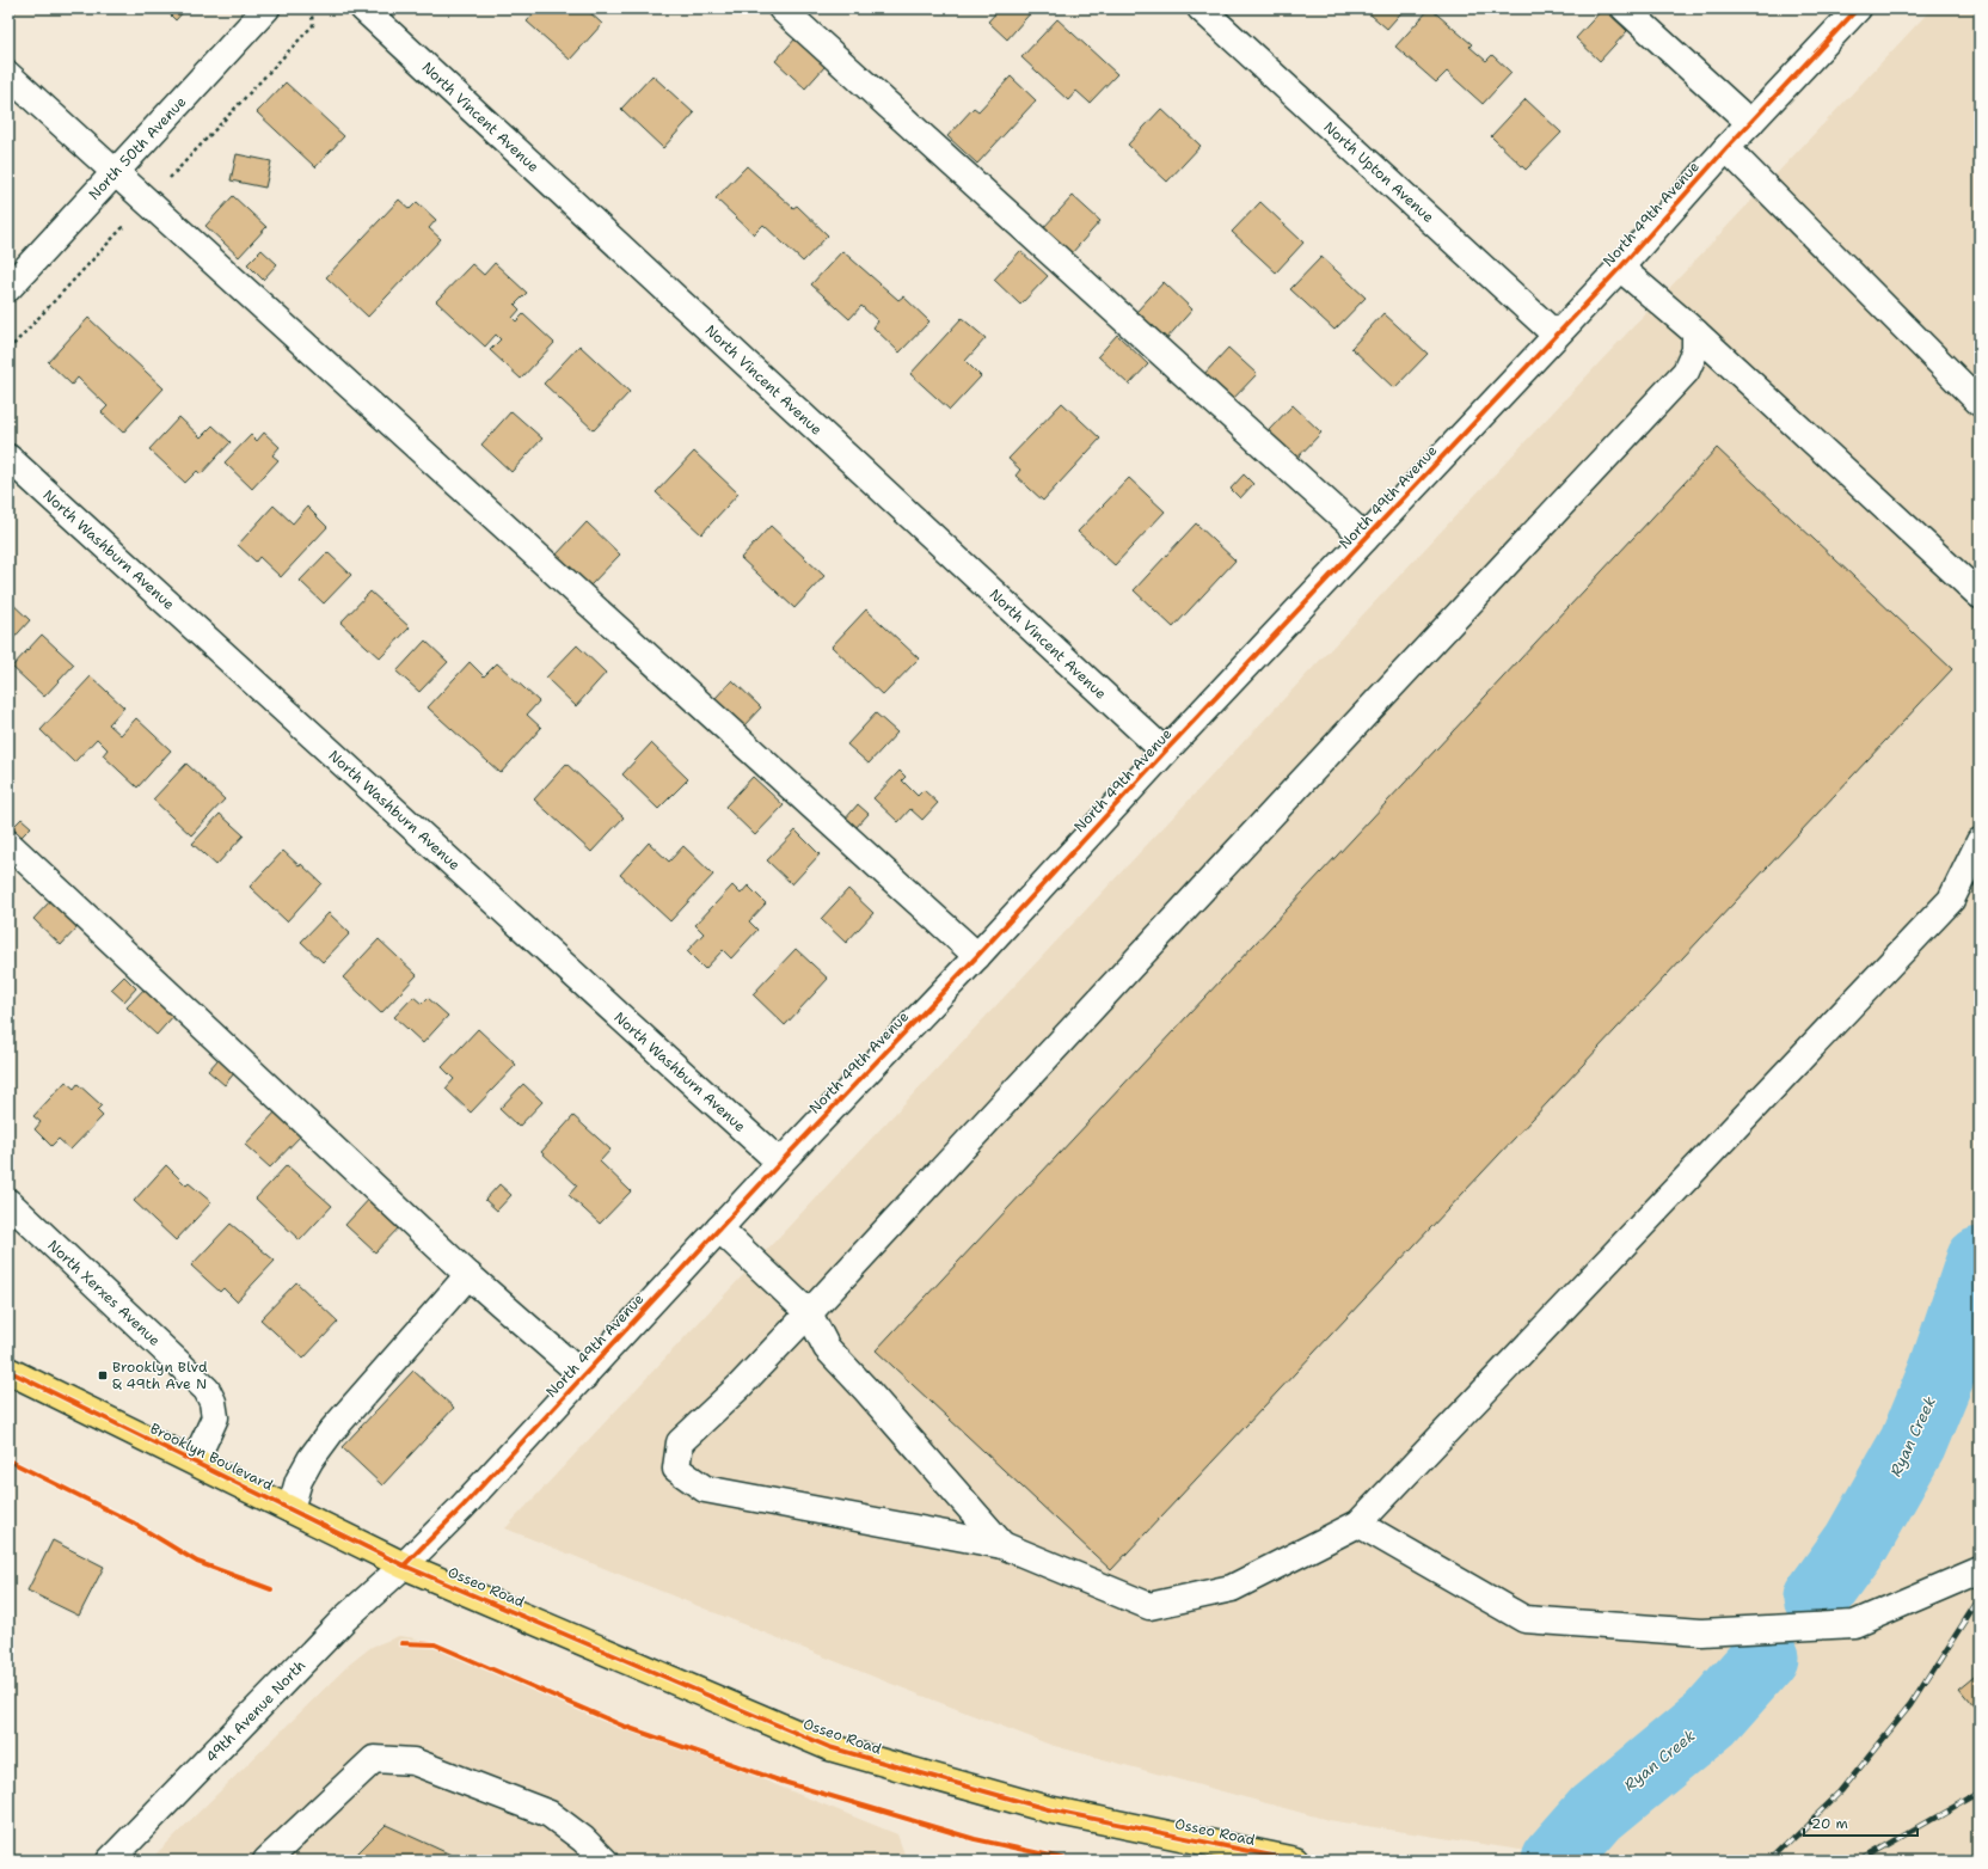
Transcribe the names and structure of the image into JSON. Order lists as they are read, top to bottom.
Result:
{
  "streets": {
    "main road": ["Brooklyn Boulevard", "Osseo Road"],
    "street": [
      "North Vincent Avenue",
      "North 50th Avenue",
      "North Upton Avenue",
      "North 49th Avenue",
      "North Washburn Avenue",
      "North Xerxes Avenue",
      "49th Avenue North"
    ]
  },
  "crossings": [
    ["North Vincent Avenue", "North 49th Avenue"],
    ["North Upton Avenue", "North 49th Avenue"],
    ["North 49th Avenue", "North Washburn Avenue"],
    ["North 49th Avenue", "Brooklyn Boulevard"],
    ["North 49th Avenue", "Osseo Road"],
    ["North 49th Avenue", "49th Avenue North"],
    ["North Xerxes Avenue", "Brooklyn Boulevard"],
    ["Brooklyn Boulevard", "Osseo Road"],
    ["Brooklyn Boulevard", "49th Avenue North"],
    ["Osseo Road", "49th Avenue North"]
  ],
  "water": ["Ryan Creek"],
  "places": {
    "transit": ["Brooklyn Blvd & 49th Ave N"]
  },
  "scale_bar": "20 m"
}
